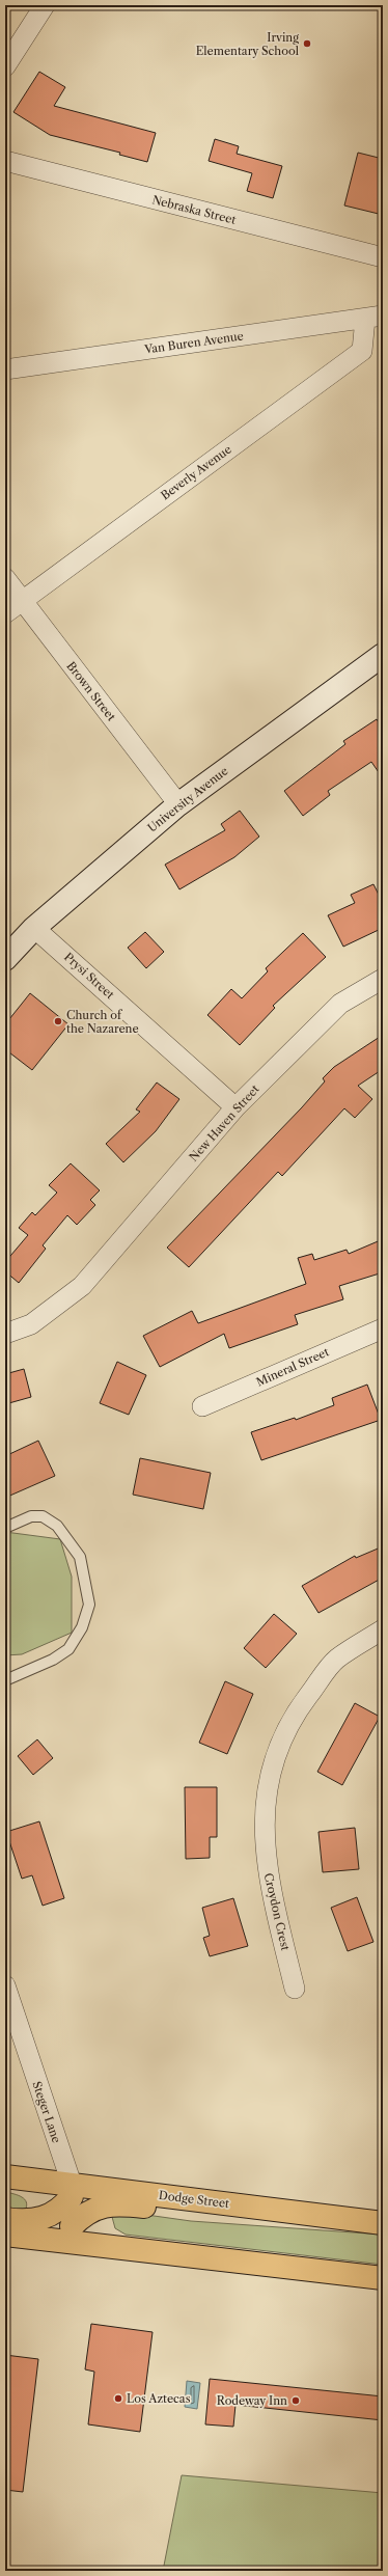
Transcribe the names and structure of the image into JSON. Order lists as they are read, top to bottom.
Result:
{
  "streets": {
    "highway": ["Dodge Street"],
    "main road": ["University Avenue"],
    "street": [
      "Nebraska Street",
      "Van Buren Avenue",
      "Beverly Avenue",
      "Brown Street",
      "Prysi Street",
      "New Haven Street",
      "Mineral Street",
      "Croydon Crest",
      "Steger Lane"
    ]
  },
  "crossings": [
    ["Van Buren Avenue", "Beverly Avenue"],
    ["Beverly Avenue", "Brown Street"],
    ["Brown Street", "University Avenue"],
    ["University Avenue", "Prysi Street"],
    ["Prysi Street", "New Haven Street"],
    ["Steger Lane", "Dodge Street"]
  ],
  "places": [
    "Irving Elementary School",
    "Church of the Nazarene",
    "Los Aztecas",
    "Rodeway Inn"
  ]
}
